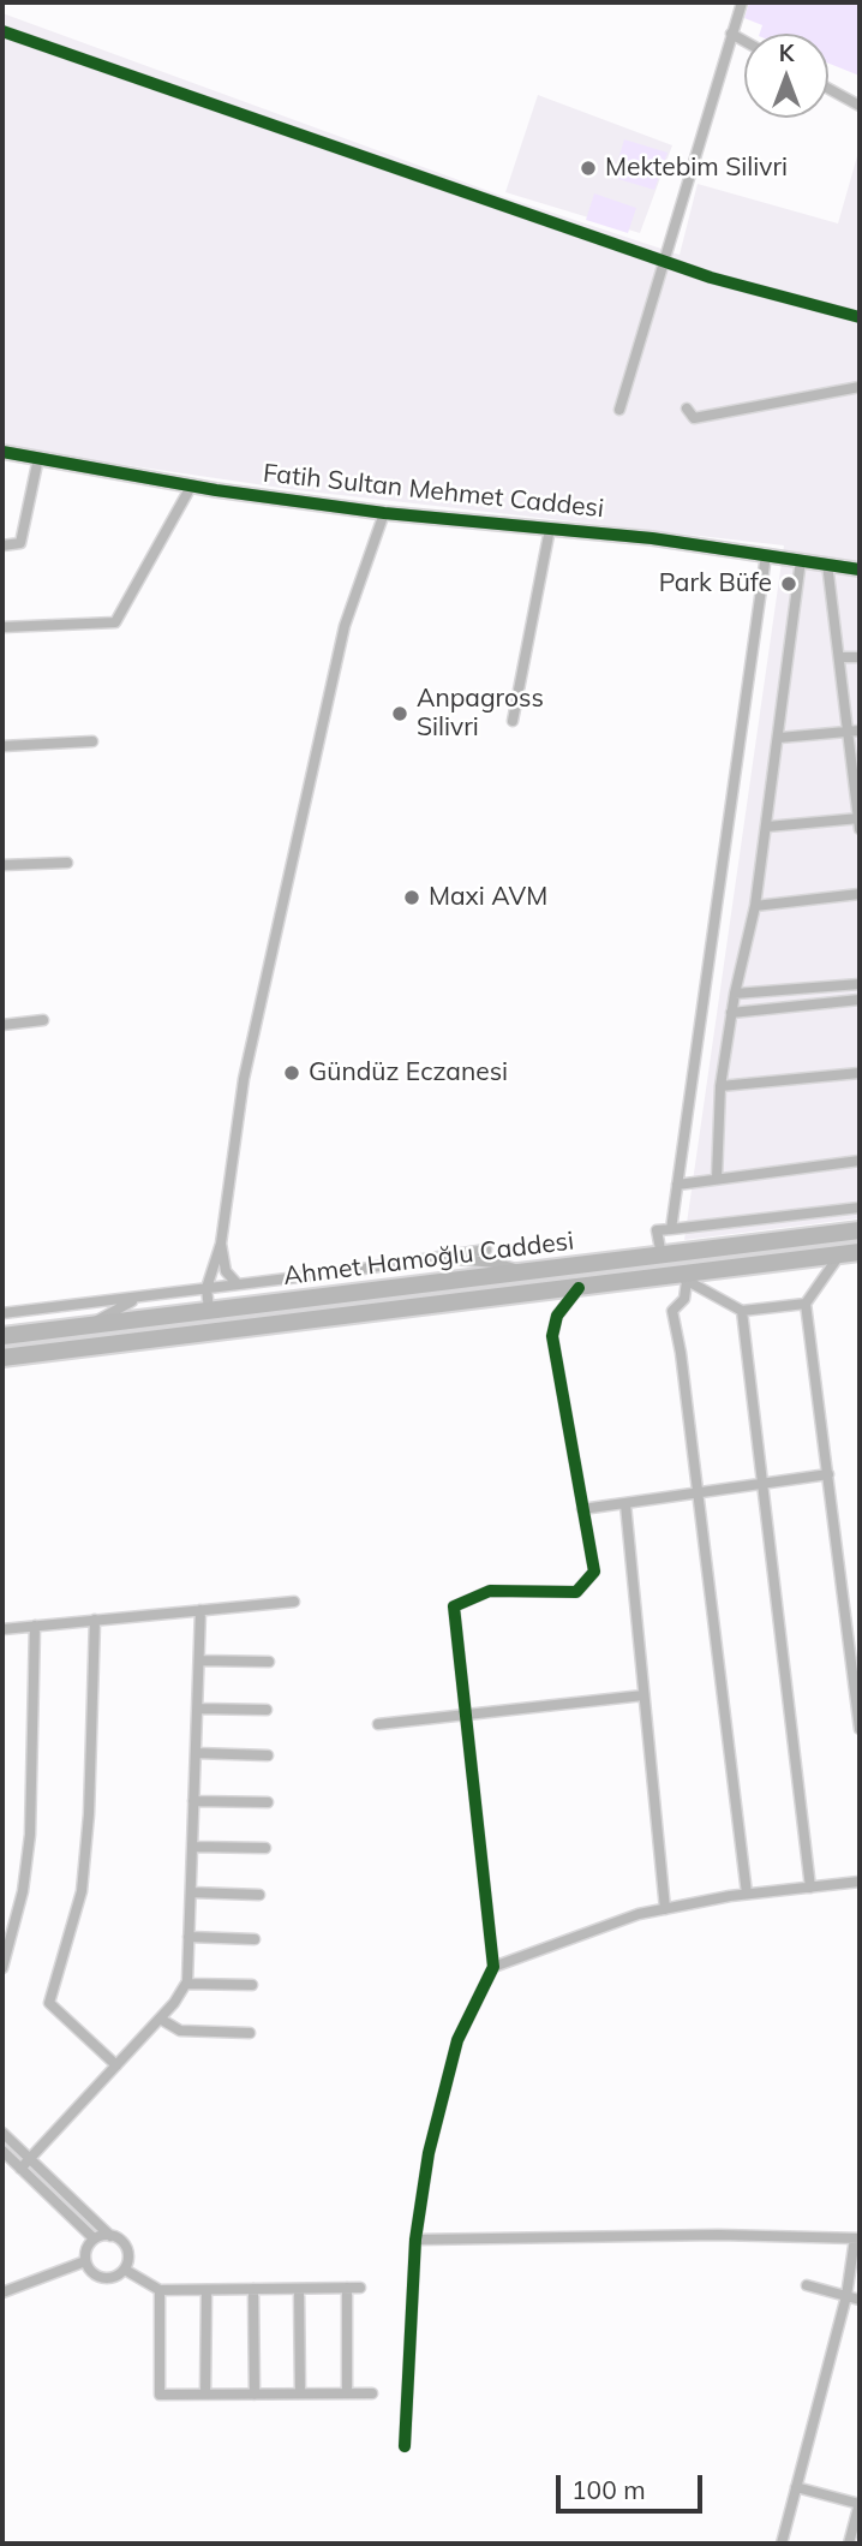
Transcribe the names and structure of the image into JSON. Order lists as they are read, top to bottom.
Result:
{
  "streets": {
    "highway": ["Ahmet Hamoğlu Caddesi"],
    "main road": ["Fatih Sultan Mehmet Caddesi"]
  },
  "places": [
    "Mektebim Silivri",
    "Park Büfe",
    "Anpagross Silivri",
    "Maxi AVM",
    "Gündüz Eczanesi"
  ],
  "scale_bar": "100 m",
  "north": "top"
}
